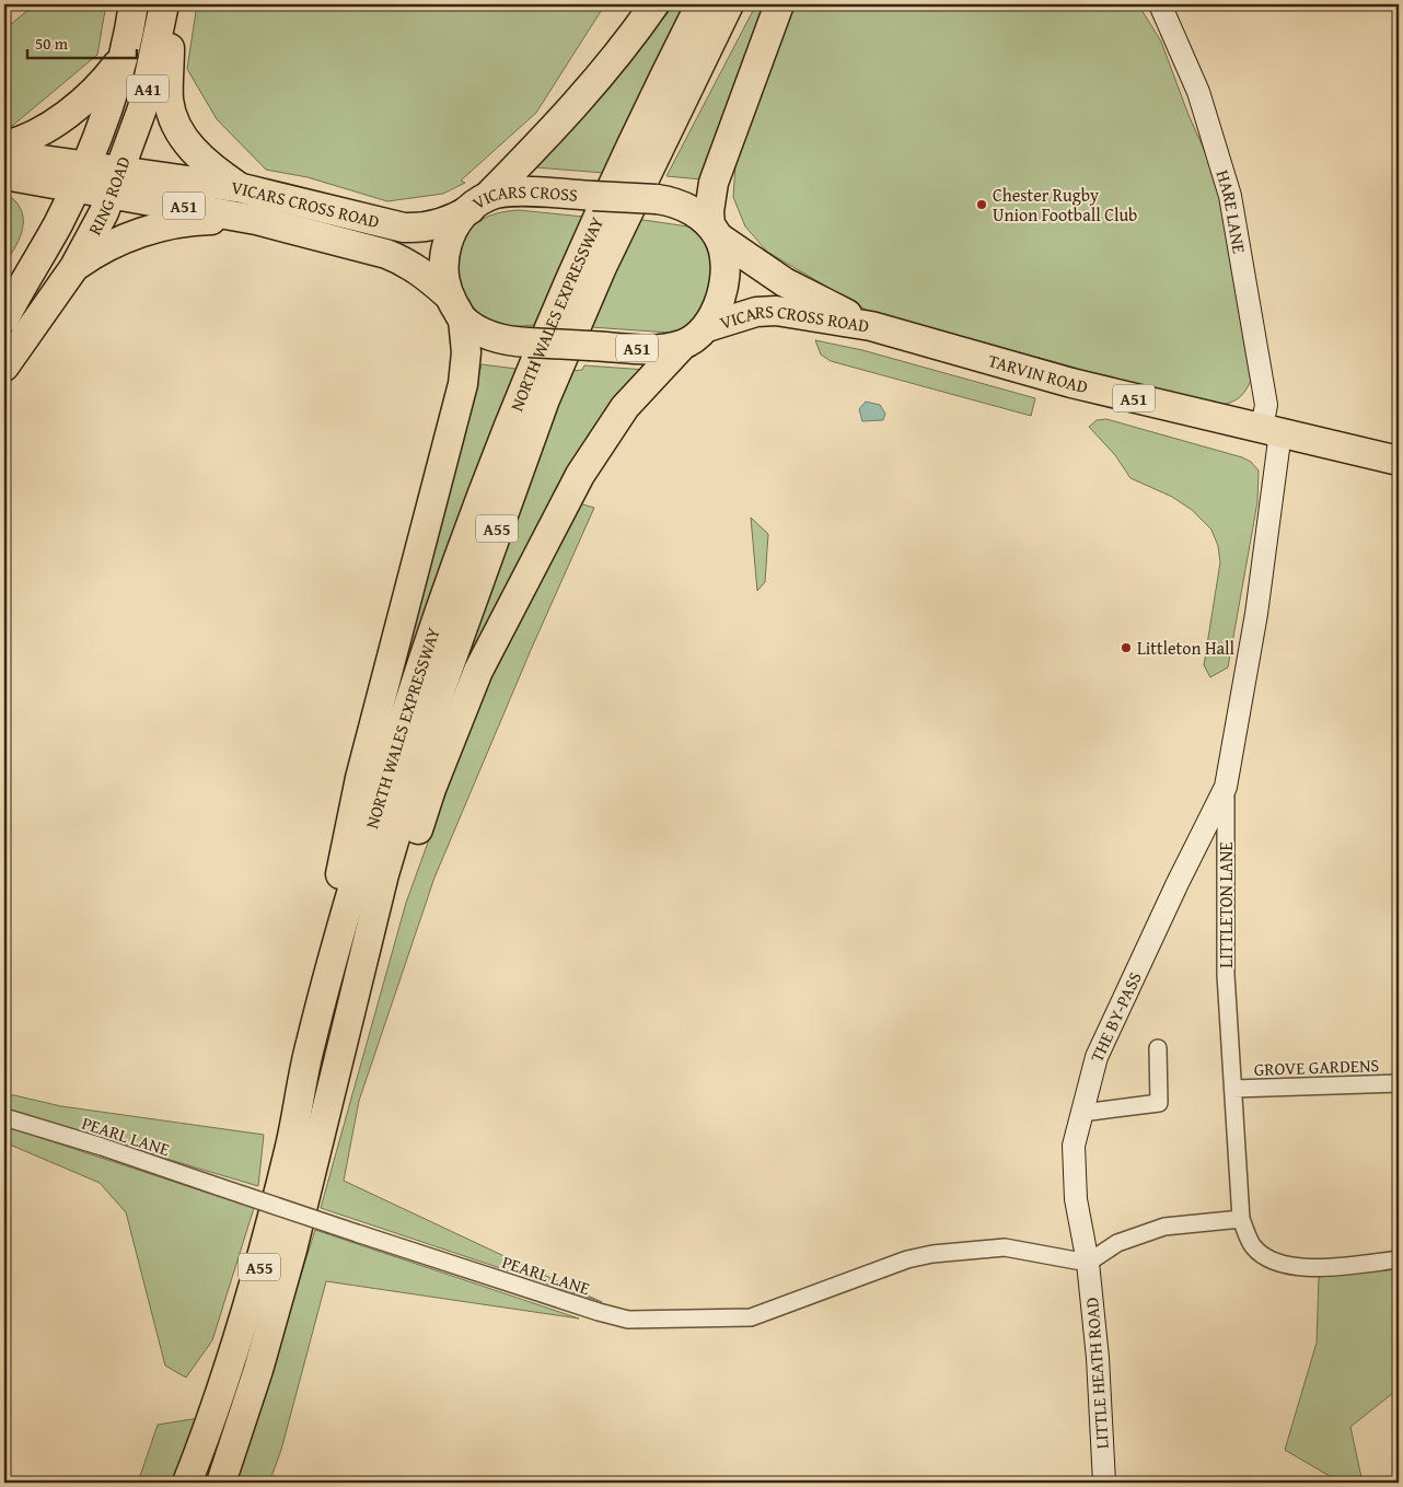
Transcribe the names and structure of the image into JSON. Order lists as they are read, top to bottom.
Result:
{
  "streets": {
    "highway": [
      "A41",
      "RING ROAD",
      "VICARS CROSS",
      "VICARS CROSS ROAD",
      "A51",
      "NORTH WALES EXPRESSWAY",
      "TARVIN ROAD",
      "A55"
    ],
    "street": [
      "HARE LANE",
      "LITTLETON LANE",
      "THE BY-PASS",
      "GROVE GARDENS",
      "PEARL LANE",
      "LITTLE HEATH ROAD"
    ]
  },
  "crossings": [
    ["RING ROAD", "VICARS CROSS ROAD"],
    ["VICARS CROSS", "VICARS CROSS ROAD"],
    ["VICARS CROSS", "A51"],
    ["VICARS CROSS", "NORTH WALES EXPRESSWAY"],
    ["VICARS CROSS ROAD", "A51"],
    ["VICARS CROSS ROAD", "TARVIN ROAD"],
    ["HARE LANE", "TARVIN ROAD"],
    ["HARE LANE", "LITTLETON LANE"],
    ["TARVIN ROAD", "LITTLETON LANE"],
    ["LITTLETON LANE", "THE BY-PASS"],
    ["LITTLETON LANE", "GROVE GARDENS"],
    ["THE BY-PASS", "PEARL LANE"],
    ["THE BY-PASS", "LITTLE HEATH ROAD"],
    ["PEARL LANE", "LITTLE HEATH ROAD"]
  ],
  "places": ["Chester Rugby Union Football Club", "Littleton Hall"],
  "scale_bar": "50 m"
}
